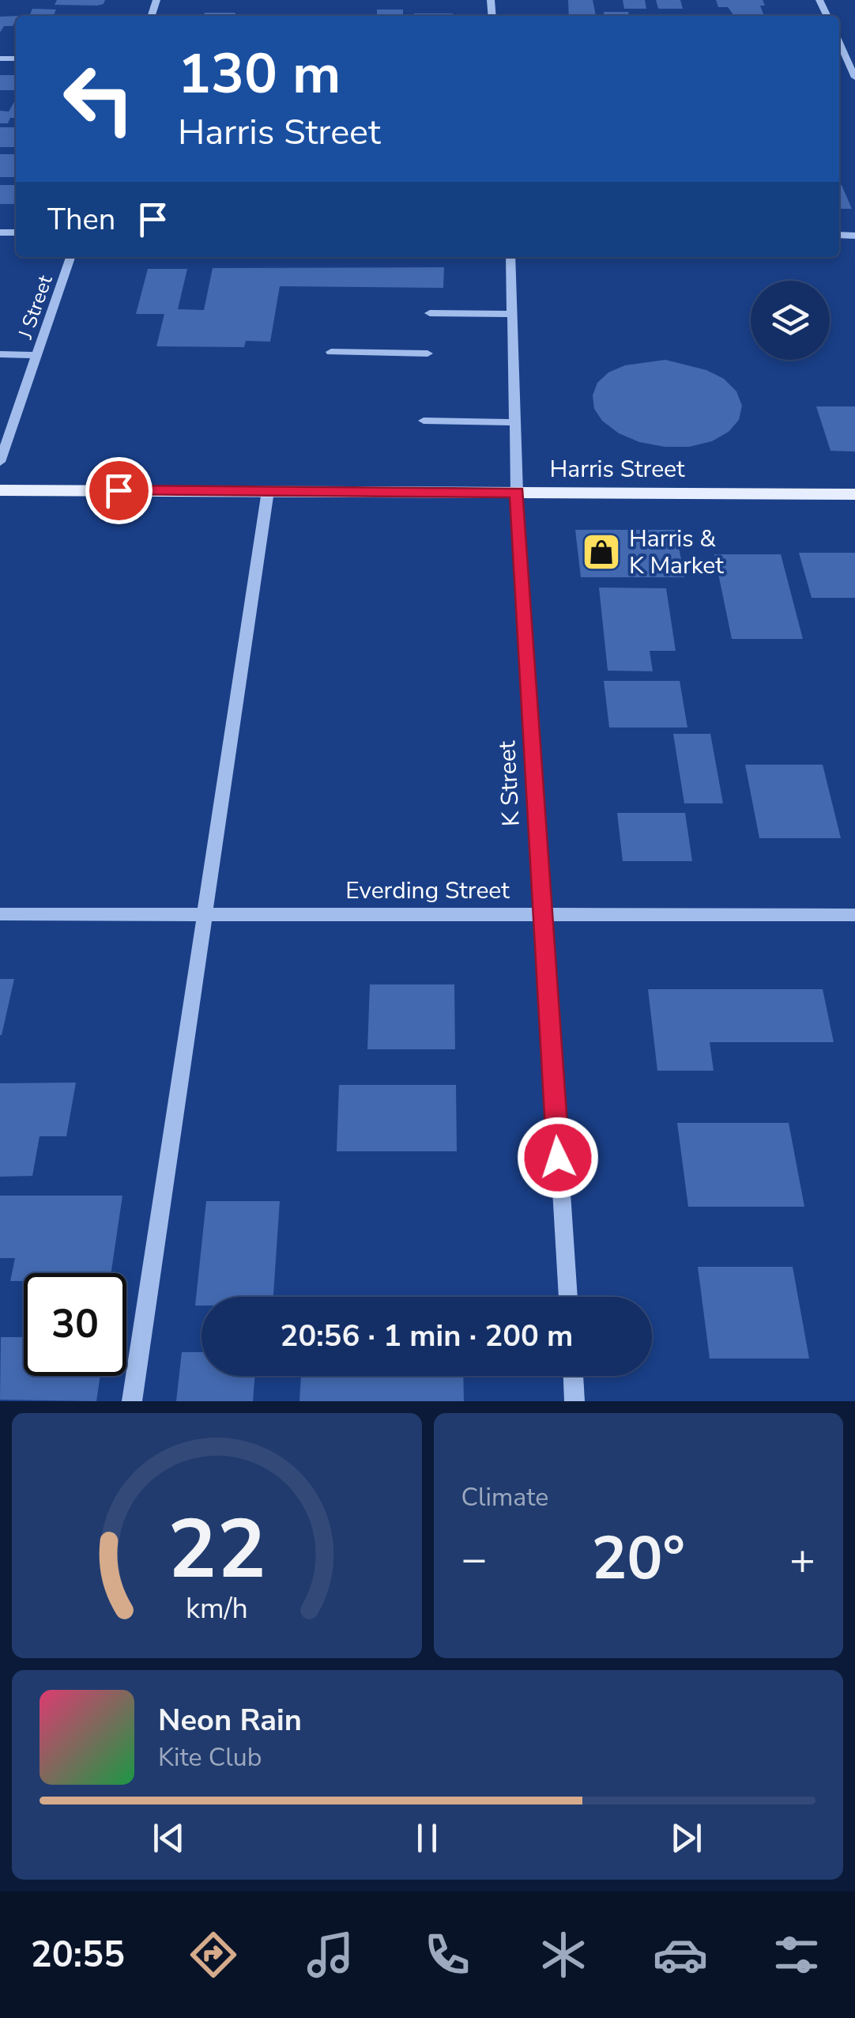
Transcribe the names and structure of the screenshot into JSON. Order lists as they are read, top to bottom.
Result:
{
  "streets": {
    "main road": ["Harris Street"],
    "street": ["J Street", "K Street", "Everding Street"]
  },
  "crossings": [
    ["Harris Street", "K Street"],
    ["K Street", "Everding Street"]
  ],
  "places": {
    "shop": ["Harris & K Market"]
  },
  "page": {
    "turn": ["130 m", "Harris Street"],
    "then": "Then",
    "limit": "30",
    "trip": "20:56 · 1 min · 200 m",
    "tile": "Climate",
    "heat": ["−", "20°", "+"],
    "song": ["Neon Rain", "Kite Club"],
    "tabs": "20:55",
    "gauge": ["22", "km/h"]
  }
}
